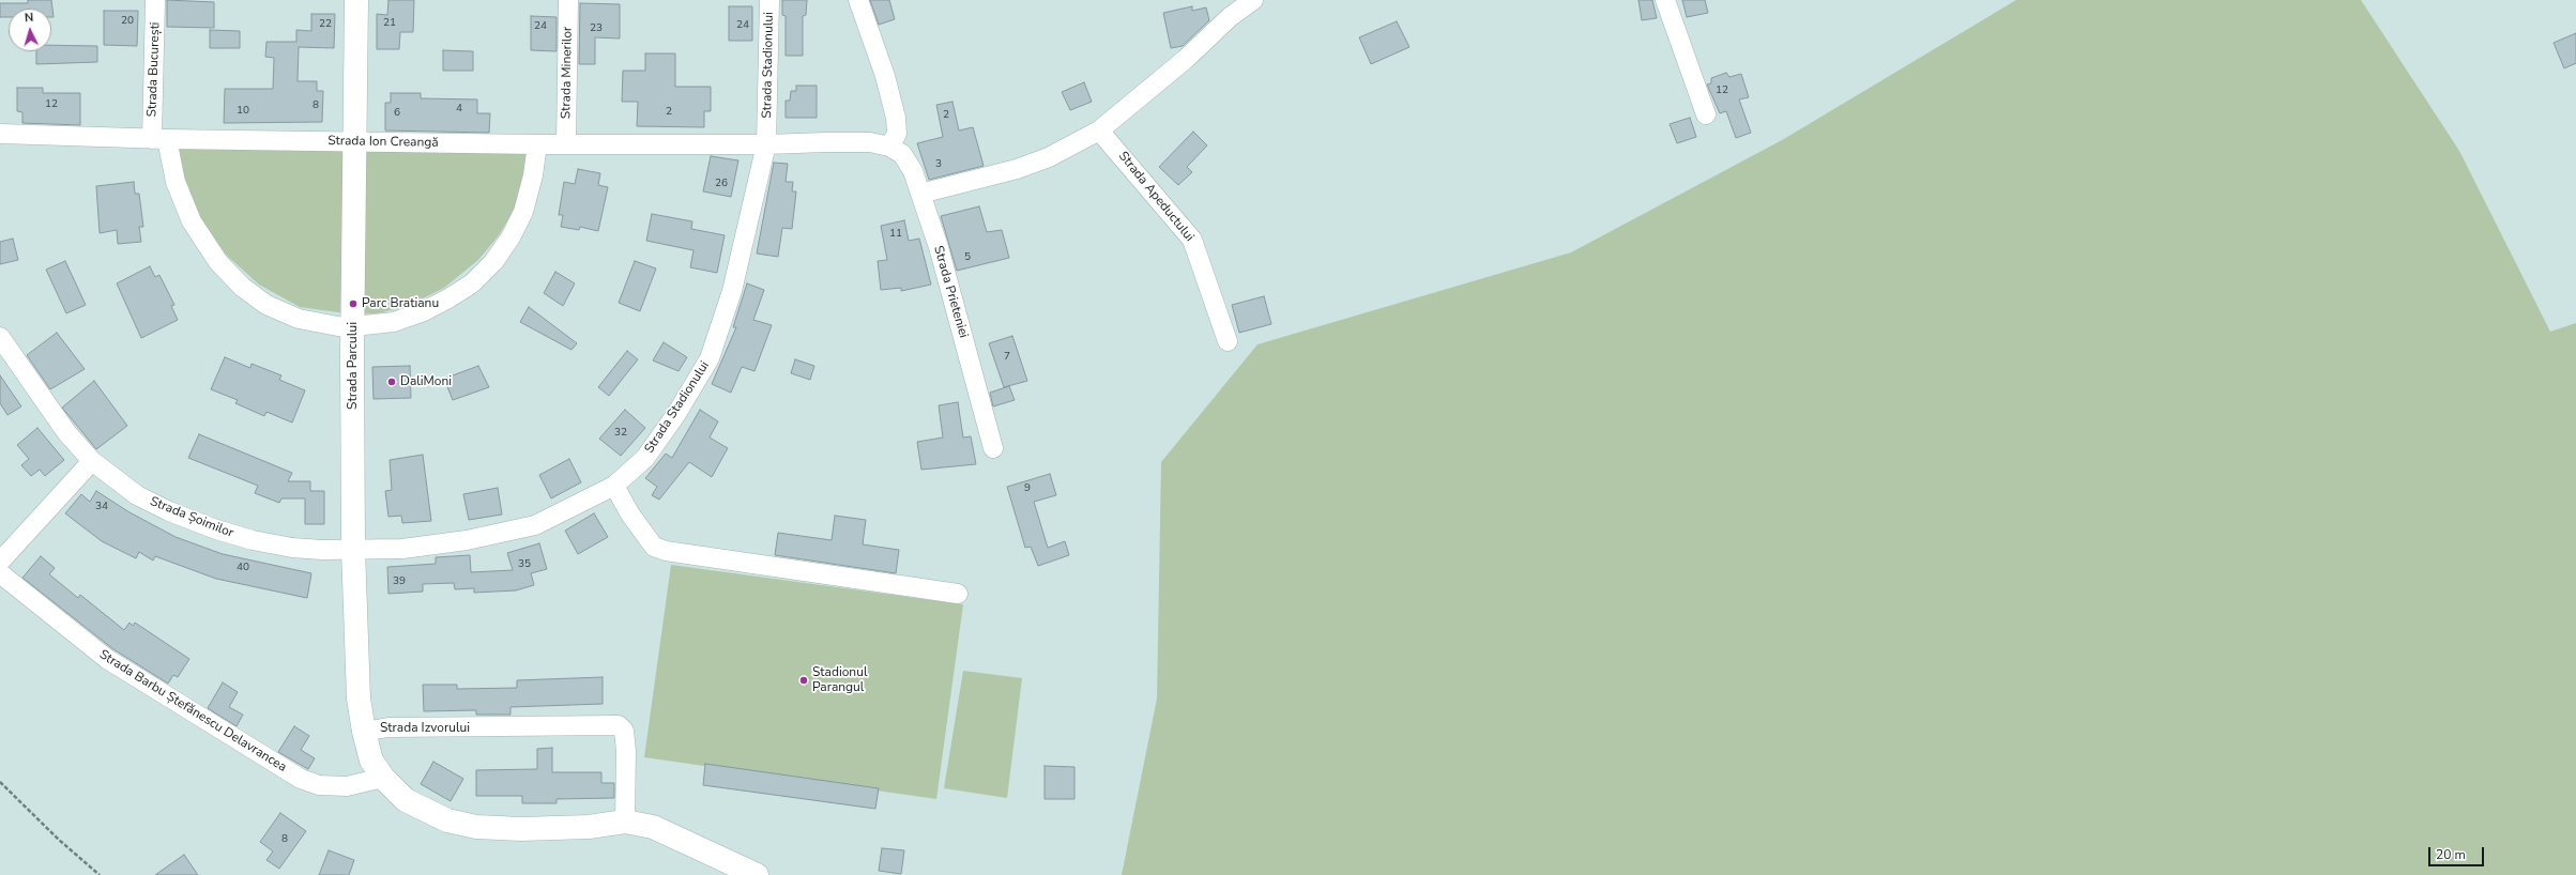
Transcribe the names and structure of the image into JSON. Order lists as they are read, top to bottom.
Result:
{
  "streets": {
    "main road": ["Strada Parcului", "Strada Izvorului"],
    "street": [
      "Strada Stadionului",
      "Strada București",
      "Strada Minerilor",
      "Strada Ion Creangă",
      "Strada Apeductului",
      "Strada Prieteniei",
      "Strada Șoimilor",
      "Strada Barbu Ștefănescu Delavrancea"
    ]
  },
  "crossings": [
    ["Strada Stadionului", "Strada Ion Creangă"],
    ["Strada Stadionului", "Strada Prieteniei"],
    ["Strada Stadionului", "Strada Parcului"],
    ["Strada Stadionului", "Strada Șoimilor"],
    ["Strada București", "Strada Ion Creangă"],
    ["Strada București", "Strada Parcului"],
    ["Strada Minerilor", "Strada Ion Creangă"],
    ["Strada Ion Creangă", "Strada Prieteniei"],
    ["Strada Ion Creangă", "Strada Parcului"],
    ["Strada Parcului", "Strada Șoimilor"],
    ["Strada Parcului", "Strada Izvorului"],
    ["Strada Barbu Ștefănescu Delavrancea", "Strada Izvorului"]
  ],
  "places": ["Parc Bratianu", "DaliMoni", "Stadionul Parangul"],
  "house_numbers": [
    "20",
    "21",
    "22",
    "24",
    "24",
    "23",
    "12",
    "12",
    "8",
    "4",
    "10",
    "2",
    "6",
    "2",
    "3",
    "26",
    "11",
    "5",
    "7",
    "32",
    "9",
    "34",
    "35",
    "40",
    "39",
    "8"
  ],
  "scale_bar": "20 m",
  "north": "top"
}
